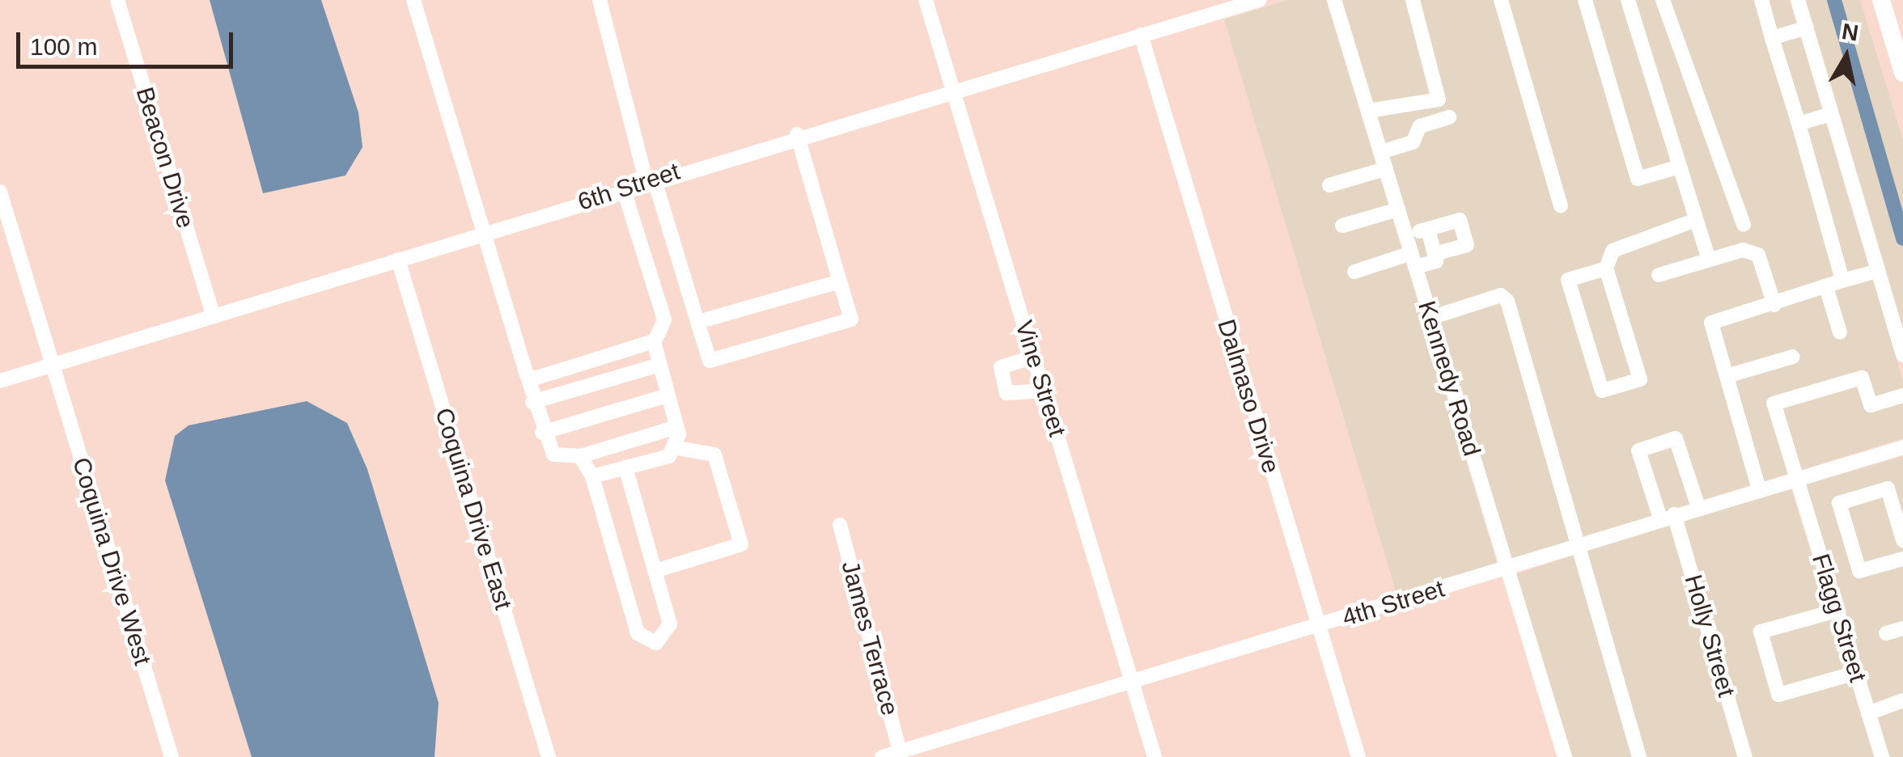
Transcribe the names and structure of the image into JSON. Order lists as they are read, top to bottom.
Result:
{
  "streets": {
    "street": [
      "Beacon Drive",
      "6th Street",
      "Vine Street",
      "Kennedy Road",
      "Dalmaso Drive",
      "Coquina Drive East",
      "Coquina Drive West",
      "4th Street",
      "Flagg Street",
      "Holly Street",
      "James Terrace"
    ]
  },
  "crossings": [
    ["Beacon Drive", "6th Street"],
    ["6th Street", "Vine Street"],
    ["6th Street", "Dalmaso Drive"],
    ["6th Street", "Coquina Drive East"],
    ["6th Street", "Coquina Drive West"],
    ["Vine Street", "4th Street"],
    ["Kennedy Road", "4th Street"],
    ["Dalmaso Drive", "4th Street"],
    ["4th Street", "Flagg Street"],
    ["4th Street", "Holly Street"],
    ["4th Street", "James Terrace"]
  ],
  "scale_bar": "100 m",
  "north": "top"
}
